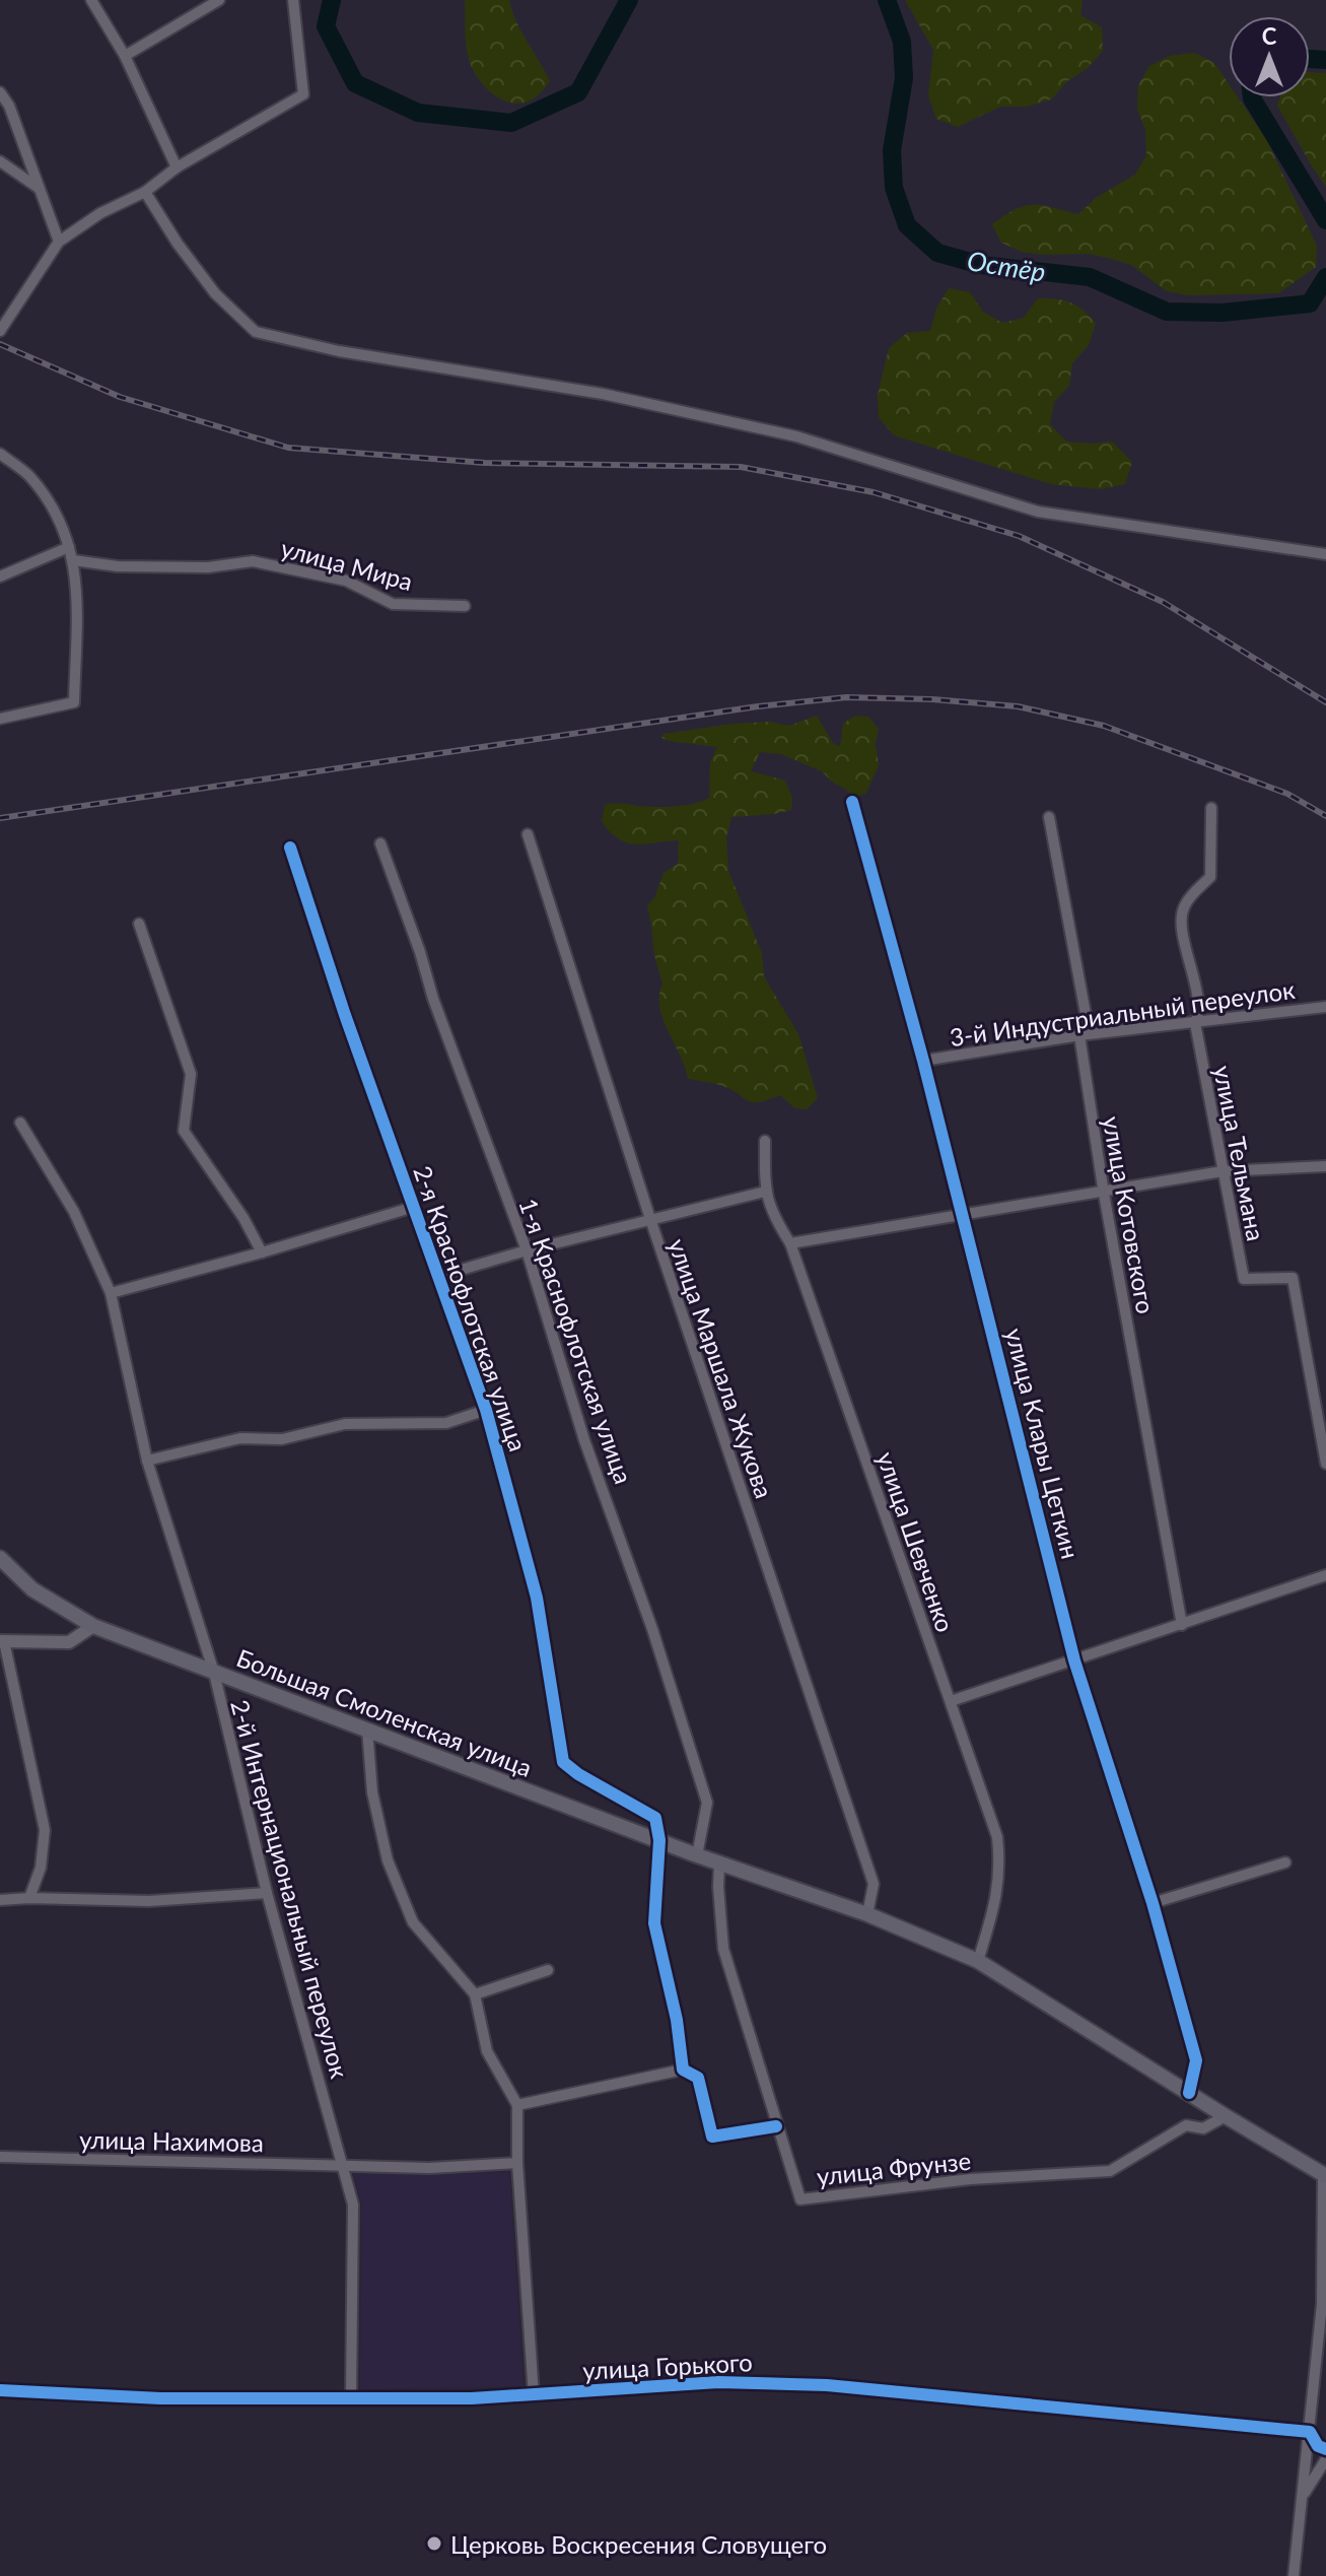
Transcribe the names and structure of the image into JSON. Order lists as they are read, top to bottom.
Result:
{
  "streets": {
    "main road": ["Большая Смоленская улица"],
    "street": [
      "улица Мира",
      "3-й Индустриальный переулок",
      "улица Тельмана",
      "улица Котовского",
      "2-я Краснофлотская улица",
      "1-я Краснофлотская улица",
      "улица Маршала Жукова",
      "улица Клары Цеткин",
      "улица Шевченко",
      "2-й Интернациональный переулок",
      "улица Нахимова",
      "улица Фрунзе",
      "улица Горького"
    ]
  },
  "crossings": [
    ["3-й Индустриальный переулок", "улица Тельмана"],
    ["3-й Индустриальный переулок", "улица Котовского"],
    ["3-й Индустриальный переулок", "улица Клары Цеткин"],
    ["2-я Краснофлотская улица", "Большая Смоленская улица"],
    ["1-я Краснофлотская улица", "Большая Смоленская улица"],
    ["улица Маршала Жукова", "Большая Смоленская улица"],
    ["улица Клары Цеткин", "Большая Смоленская улица"],
    ["улица Шевченко", "Большая Смоленская улица"],
    ["Большая Смоленская улица", "2-й Интернациональный переулок"],
    ["Большая Смоленская улица", "улица Фрунзе"],
    ["2-й Интернациональный переулок", "улица Нахимова"],
    ["2-й Интернациональный переулок", "улица Горького"]
  ],
  "water": ["Остёр"],
  "places": ["Церковь Воскресения Словущего"],
  "north": "top"
}
